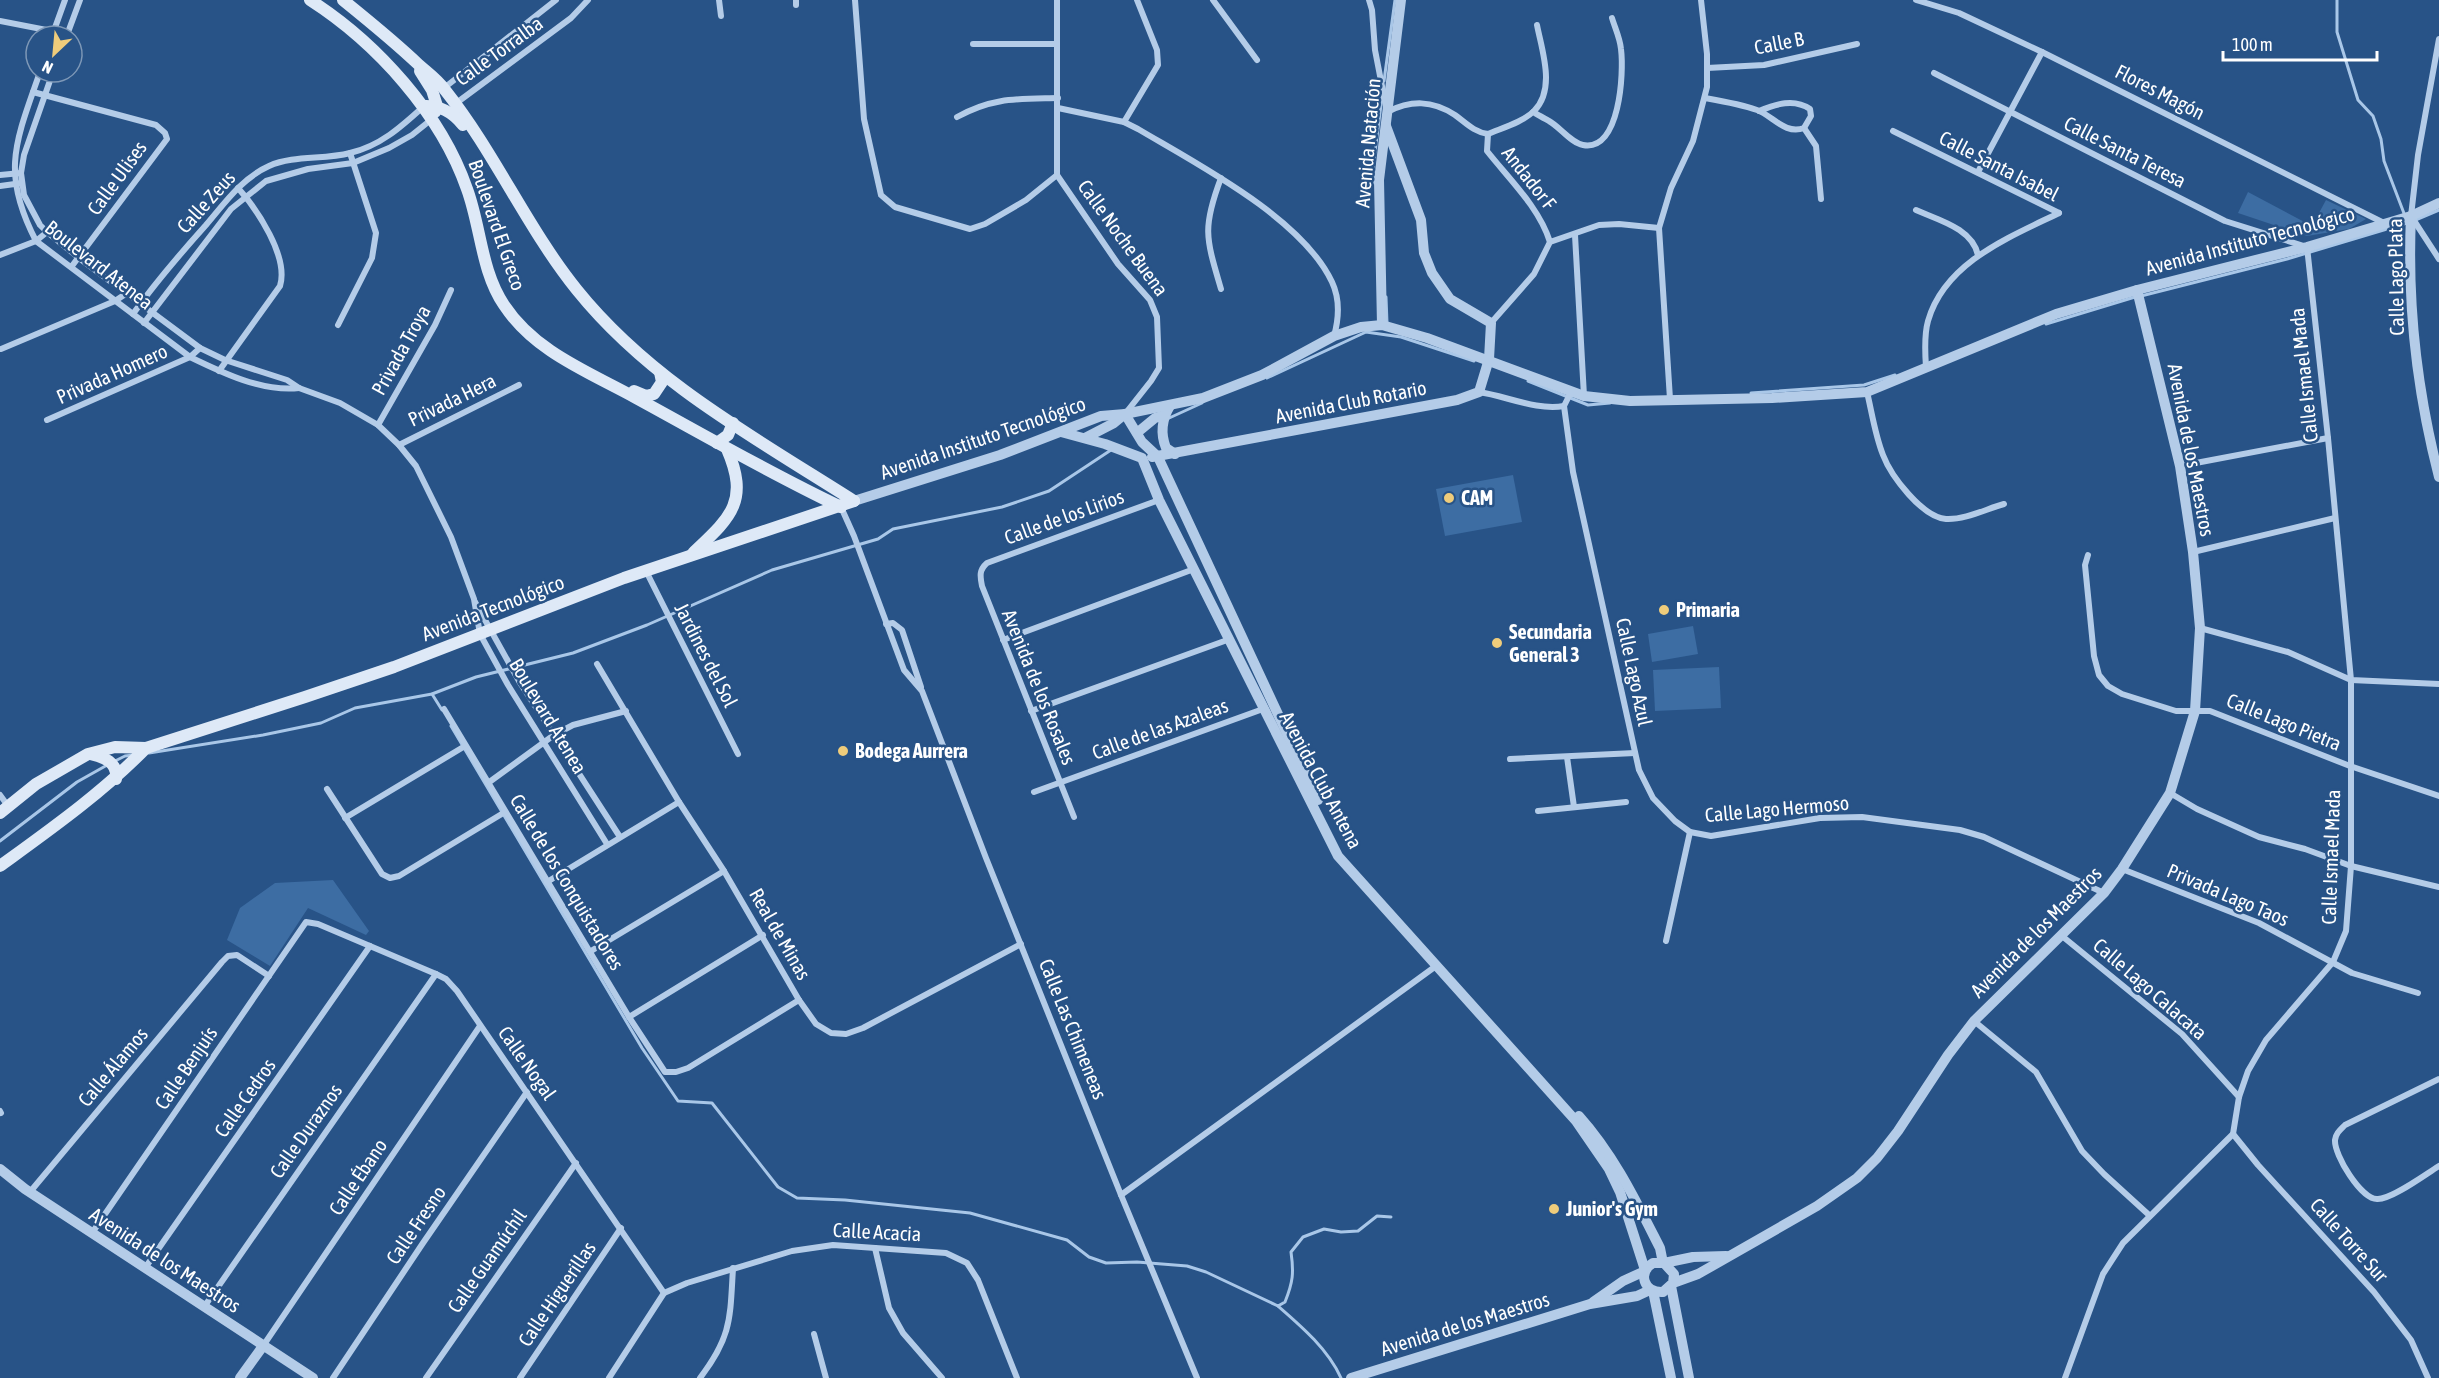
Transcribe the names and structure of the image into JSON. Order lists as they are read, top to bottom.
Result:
{
  "streets": {
    "main road": ["Boulevard El Greco", "Avenida Tecnológico"],
    "street": [
      "Calle B",
      "Calle Torralba",
      "Flores Magón",
      "Avenida Natación",
      "Calle Santa Teresa",
      "Calle Santa Isabel",
      "Calle Ulises",
      "Andador F",
      "Calle Zeus",
      "Calle Noche Buena",
      "Avenida Instituto Tecnológico",
      "Boulevard Atenea",
      "Calle Lago Plata",
      "Privada Troya",
      "Privada Homero",
      "Calle Ismael Mada",
      "Privada Hera",
      "Avenida Club Rotario",
      "Avenida de los Maestros",
      "Calle de los Lirios",
      "Jardines del Sol",
      "Calle Lago Azul",
      "Avenida de los Rosales",
      "Calle Lago Pietra",
      "Calle de las Azaleas",
      "Avenida Club Antena",
      "Calle Lago Hermoso",
      "Calle de los Conquistadores",
      "Privada Lago Taos",
      "Real de Minas",
      "Calle Lago Calacata",
      "Calle Las Chimeneas",
      "Calle Nogal",
      "Calle Álamos",
      "Calle Benjuís",
      "Calle Cedros",
      "Calle Duraznos",
      "Calle Ébano",
      "Calle Fresno",
      "Calle Acacia",
      "Calle Torre Sur",
      "Calle Guamúchil",
      "Calle Higuerillas"
    ]
  },
  "crossings": [
    ["Calle Torralba", "Boulevard El Greco"],
    ["Flores Magón", "Avenida Instituto Tecnológico"],
    ["Avenida Natación", "Avenida Instituto Tecnológico"],
    ["Calle Santa Teresa", "Avenida Instituto Tecnológico"],
    ["Calle Santa Teresa", "Calle Ismael Mada"],
    ["Calle Santa Isabel", "Avenida Instituto Tecnológico"],
    ["Calle Ulises", "Boulevard Atenea"],
    ["Calle Zeus", "Boulevard El Greco"],
    ["Calle Zeus", "Boulevard Atenea"],
    ["Boulevard El Greco", "Avenida Instituto Tecnológico"],
    ["Boulevard El Greco", "Avenida Tecnológico"],
    ["Boulevard El Greco", "Calle Las Chimeneas"],
    ["Calle Noche Buena", "Avenida Instituto Tecnológico"],
    ["Calle Noche Buena", "Avenida Club Antena"],
    ["Avenida Instituto Tecnológico", "Calle Lago Plata"],
    ["Avenida Instituto Tecnológico", "Calle Ismael Mada"],
    ["Avenida Instituto Tecnológico", "Avenida de los Maestros"],
    ["Avenida Instituto Tecnológico", "Avenida Tecnológico"],
    ["Avenida Instituto Tecnológico", "Avenida Club Antena"],
    ["Boulevard Atenea", "Privada Troya"],
    ["Boulevard Atenea", "Privada Homero"],
    ["Boulevard Atenea", "Privada Hera"],
    ["Boulevard Atenea", "Avenida Tecnológico"],
    ["Calle Ismael Mada", "Calle Lago Pietra"],
    ["Calle Ismael Mada", "Privada Lago Taos"],
    ["Calle Ismael Mada", "Calle Lago Calacata"],
    ["Calle Ismael Mada", "Calle Torre Sur"],
    ["Avenida Club Rotario", "Calle Lago Azul"],
    ["Avenida Club Rotario", "Avenida Club Antena"],
    ["Avenida de los Maestros", "Calle Lago Pietra"],
    ["Avenida de los Maestros", "Avenida Club Antena"],
    ["Avenida de los Maestros", "Calle Lago Hermoso"],
    ["Avenida de los Maestros", "Privada Lago Taos"],
    ["Avenida de los Maestros", "Calle Lago Calacata"],
    ["Avenida de los Maestros", "Calle Álamos"],
    ["Avenida de los Maestros", "Calle Benjuís"],
    ["Avenida de los Maestros", "Calle Cedros"],
    ["Avenida de los Maestros", "Calle Duraznos"],
    ["Avenida de los Maestros", "Calle Ébano"],
    ["Calle de los Lirios", "Avenida de los Rosales"],
    ["Calle de los Lirios", "Avenida Club Antena"],
    ["Avenida Tecnológico", "Jardines del Sol"],
    ["Avenida Tecnológico", "Calle Las Chimeneas"],
    ["Calle Lago Azul", "Calle Lago Hermoso"],
    ["Avenida de los Rosales", "Calle de las Azaleas"],
    ["Calle de las Azaleas", "Avenida Club Antena"],
    ["Calle de los Conquistadores", "Real de Minas"],
    ["Real de Minas", "Calle Las Chimeneas"],
    ["Calle Nogal", "Calle Benjuís"],
    ["Calle Nogal", "Calle Cedros"],
    ["Calle Nogal", "Calle Duraznos"],
    ["Calle Nogal", "Calle Ébano"],
    ["Calle Nogal", "Calle Fresno"],
    ["Calle Nogal", "Calle Acacia"],
    ["Calle Nogal", "Calle Guamúchil"],
    ["Calle Nogal", "Calle Higuerillas"],
    ["Calle Álamos", "Calle Benjuís"]
  ],
  "places": [
    "CAM",
    "Primaria",
    "Secundaria General 3",
    "Bodega Aurrera",
    "Junior's Gym"
  ],
  "scale_bar": "100 m",
  "north": "bottom left"
}
